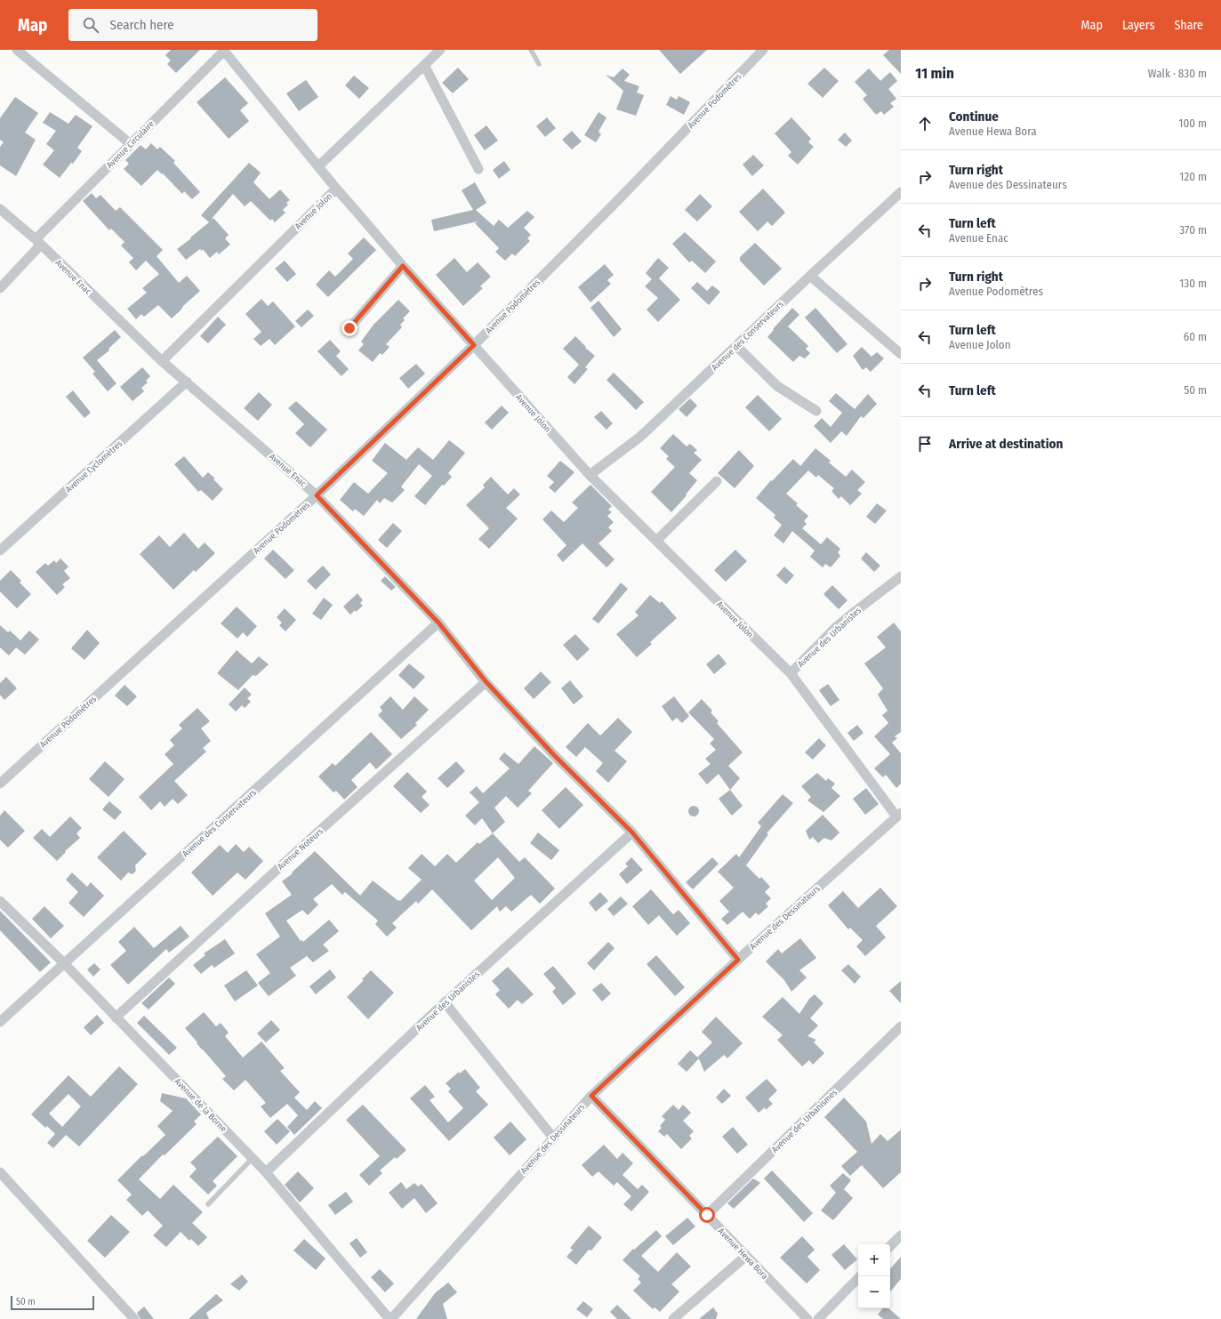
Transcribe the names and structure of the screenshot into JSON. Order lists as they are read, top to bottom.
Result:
{
  "streets": {
    "street": [
      "Avenue Podomètres",
      "Avenue Circulaire",
      "Avenue Jolon",
      "Avenue Enac",
      "Avenue des Conservateurs",
      "Avenue Cyclomètres",
      "Avenue des Urbanistes",
      "Avenue Noteurs",
      "Avenue des Dessinateurs",
      "Avenue de la Borne",
      "Avenue des Urbanismes",
      "Avenue Hewa Bora"
    ]
  },
  "crossings": [
    ["Avenue Podomètres", "Avenue Jolon"],
    ["Avenue Podomètres", "Avenue Enac"],
    ["Avenue Circulaire", "Avenue Enac"],
    ["Avenue Jolon", "Avenue Enac"],
    ["Avenue Jolon", "Avenue des Conservateurs"],
    ["Avenue Jolon", "Avenue des Urbanistes"],
    ["Avenue Jolon", "Avenue des Dessinateurs"],
    ["Avenue Enac", "Avenue des Conservateurs"],
    ["Avenue Enac", "Avenue Cyclomètres"],
    ["Avenue Enac", "Avenue des Urbanistes"],
    ["Avenue Enac", "Avenue Noteurs"],
    ["Avenue Enac", "Avenue des Dessinateurs"],
    ["Avenue des Conservateurs", "Avenue de la Borne"],
    ["Avenue des Urbanistes", "Avenue de la Borne"],
    ["Avenue Noteurs", "Avenue de la Borne"],
    ["Avenue des Dessinateurs", "Avenue de la Borne"],
    ["Avenue des Dessinateurs", "Avenue Hewa Bora"],
    ["Avenue des Urbanismes", "Avenue Hewa Bora"]
  ],
  "scale_bar": "50 m",
  "page": {
    "header": "Map",
    "search": "Search here",
    "nav": ["Map", "Layers", "Share"],
    "heading": ["11 min", "Walk · 830 m"],
    "list": [
      ["Continue", "Avenue Hewa Bora", "100 m"],
      ["Turn right", "Avenue des Dessinateurs", "120 m"],
      ["Turn left", "Avenue Enac", "370 m"],
      ["Turn right", "Avenue Podomètres", "130 m"],
      ["Turn left", "Avenue Jolon", "60 m"],
      ["Turn left", "50 m"],
      "Arrive at destination"
    ],
    "map_buttons": ["+", "−"],
    "scale": "50 m"
  }
}
